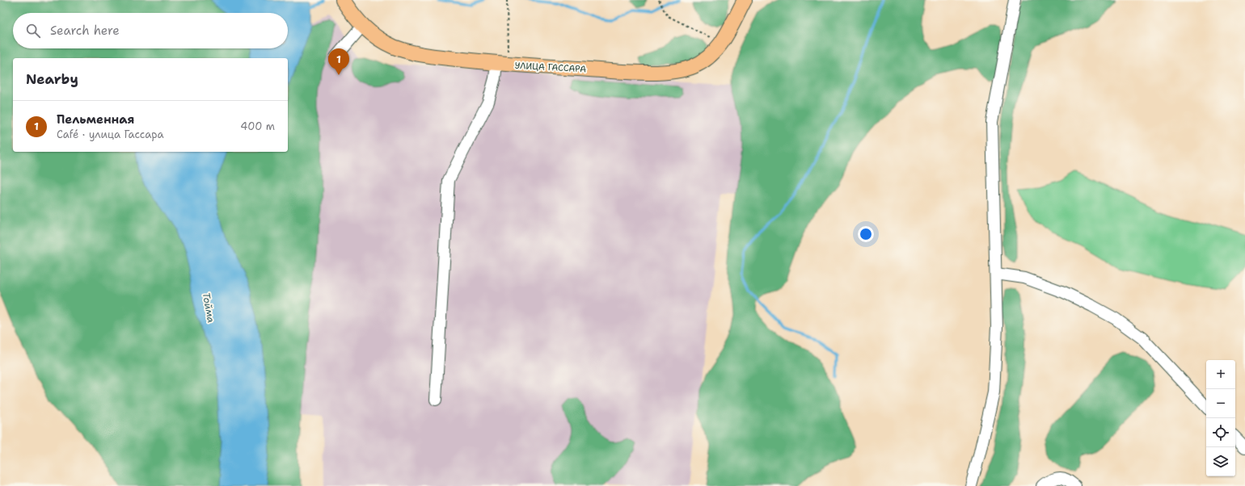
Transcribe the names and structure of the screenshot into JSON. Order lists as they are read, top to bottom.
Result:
{
  "streets": {
    "main road": ["УЛИЦА ГАССАРА"]
  },
  "water": ["Тойма"],
  "page": {
    "search": "Search here",
    "pins": "1",
    "heading": "Nearby",
    "list": [
      {
        "mark": "1",
        "name": "Пельменная",
        "note": "Café · улица Гассара",
        "value": "400 m"
      }
    ],
    "map_buttons": ["+", "−"]
  }
}
